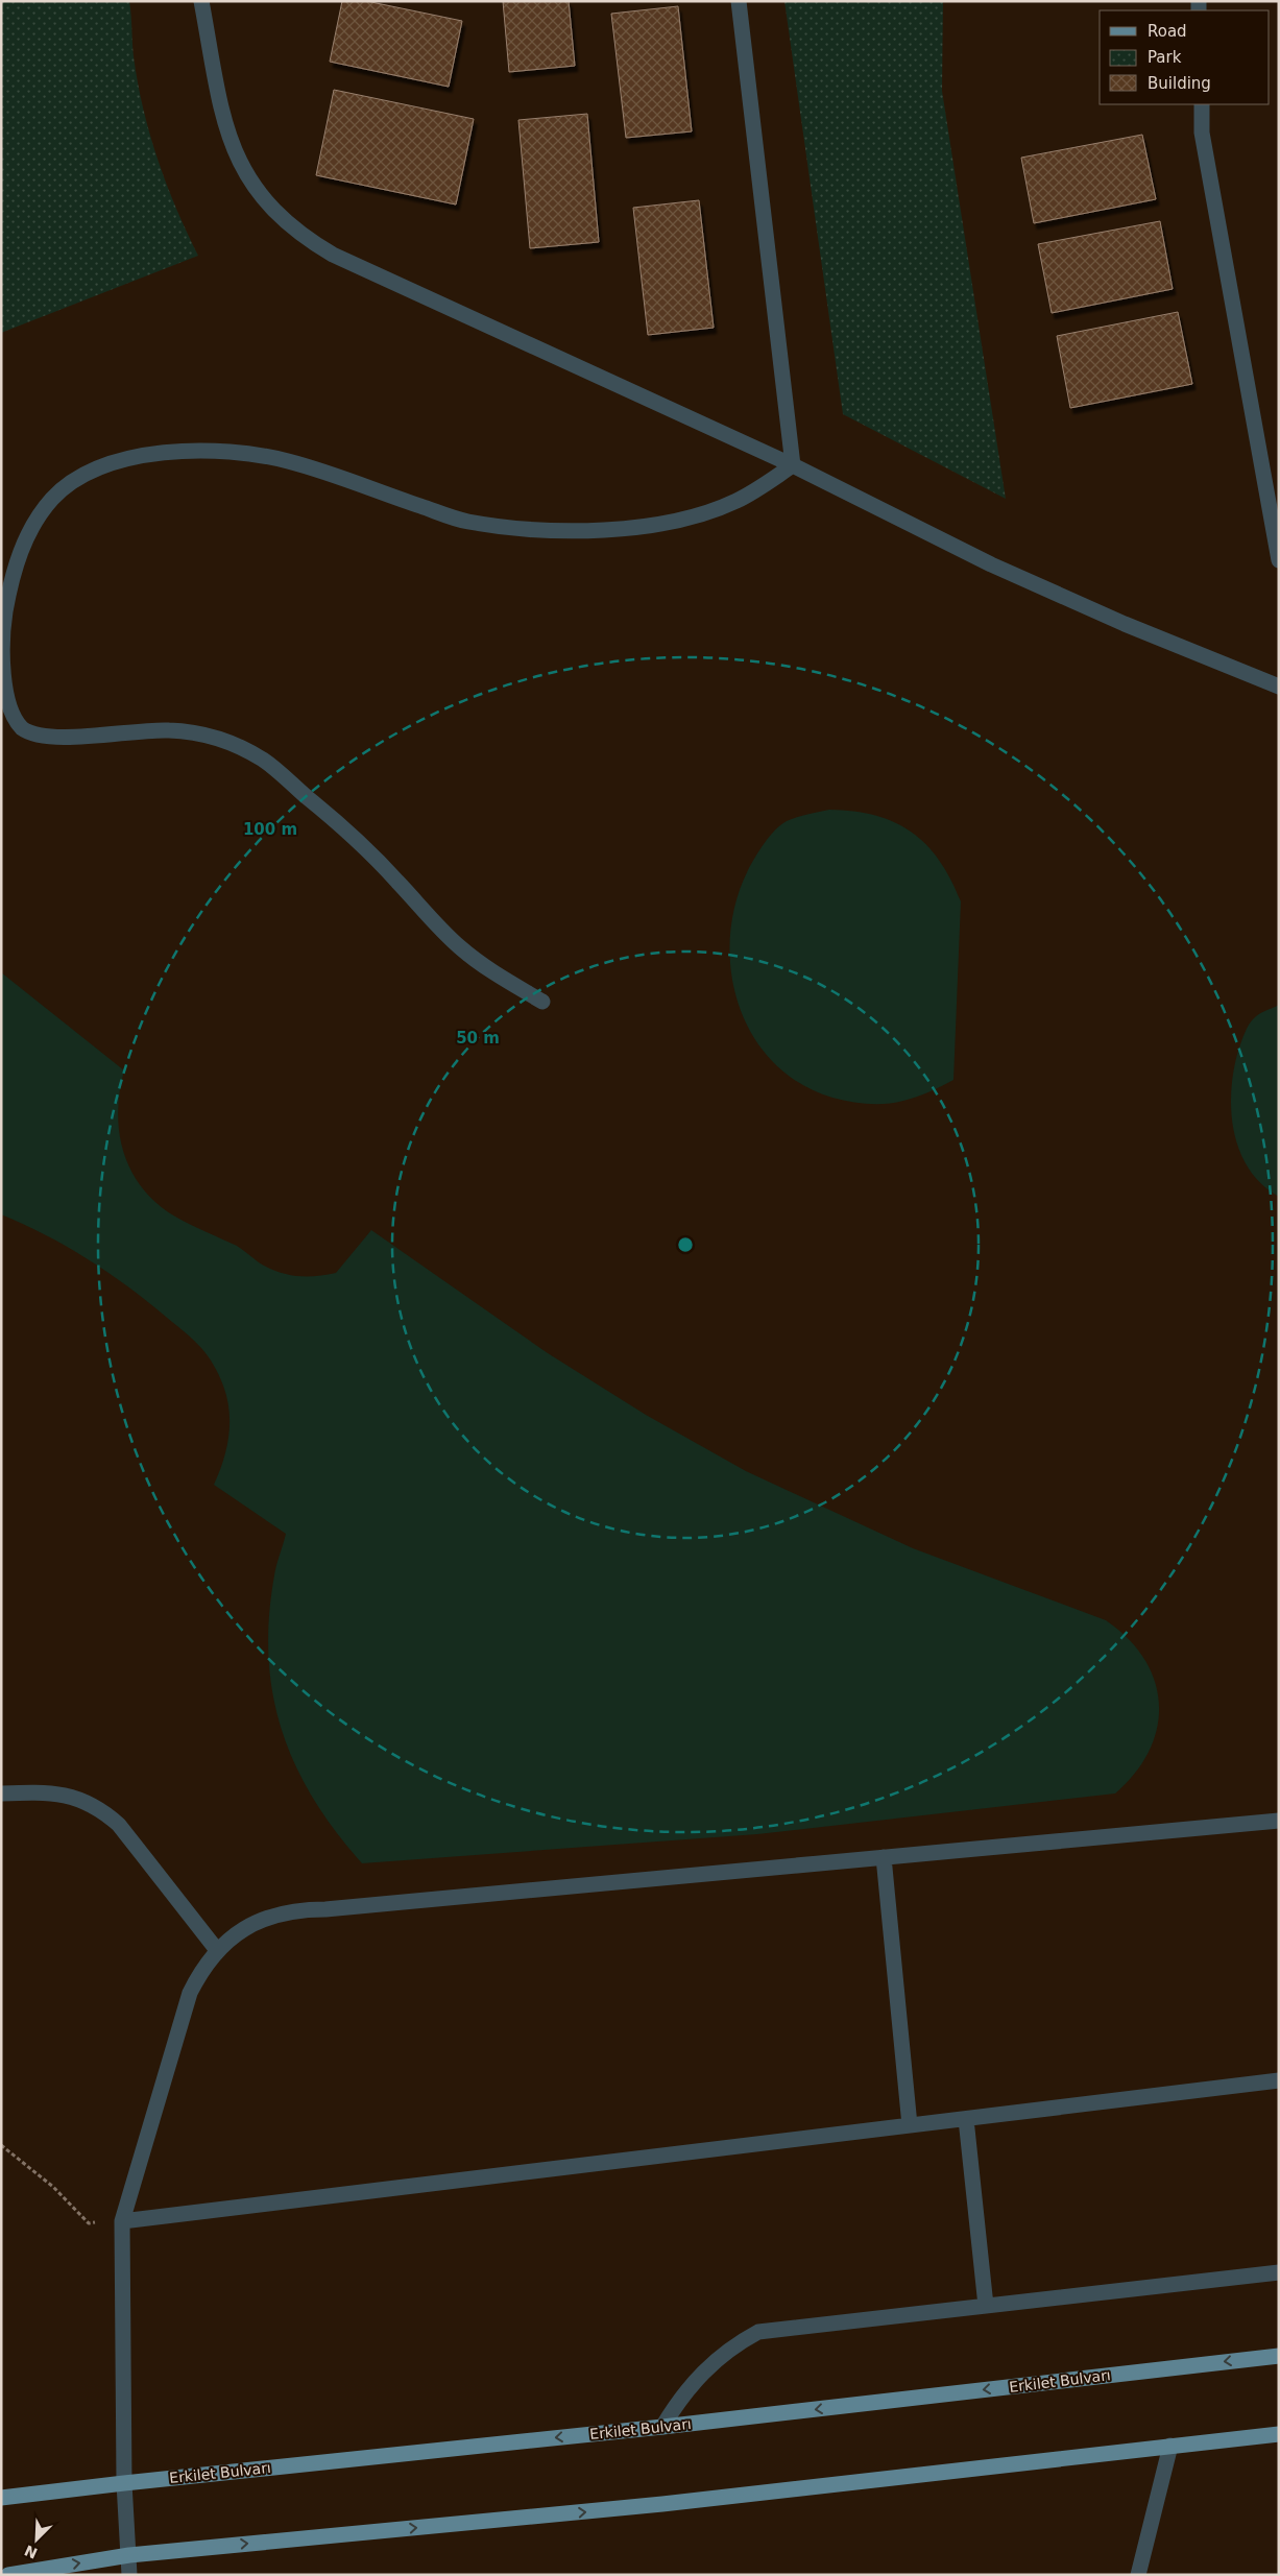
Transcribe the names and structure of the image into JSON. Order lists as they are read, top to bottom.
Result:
{
  "streets": {
    "main road": ["Erkilet Bulvarı"]
  },
  "legend": ["Road", "Park", "Building"],
  "north": "bottom left",
  "rings": ["100 m", "50 m"]
}
